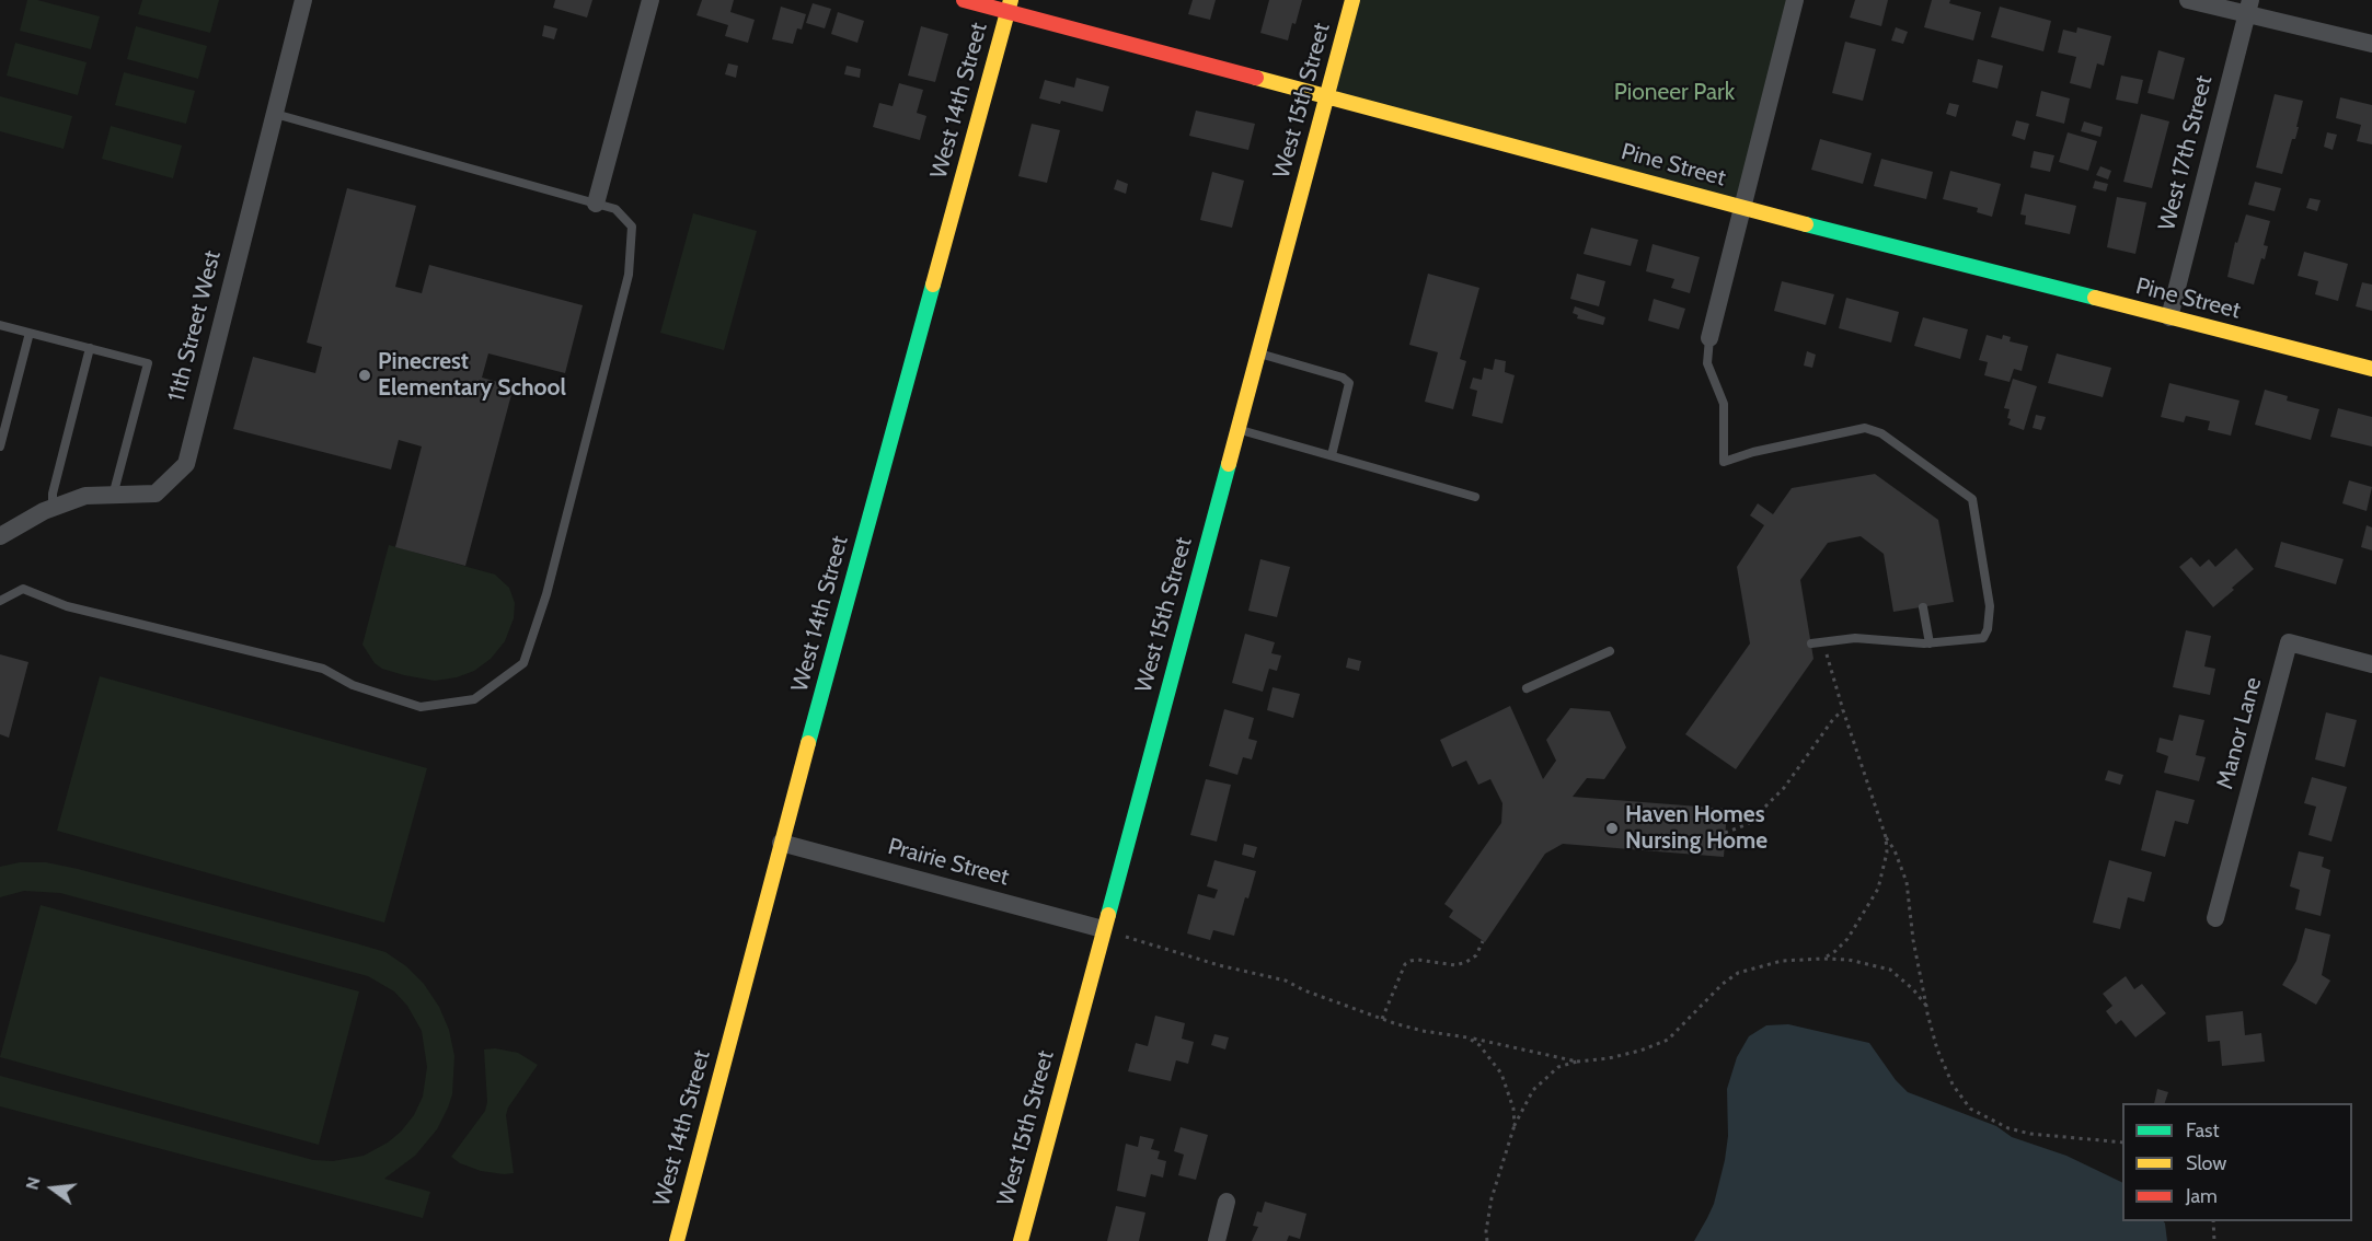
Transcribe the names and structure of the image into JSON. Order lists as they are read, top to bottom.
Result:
{
  "streets": {
    "street": [
      "West 14th Street",
      "West 15th Street",
      "West 17th Street",
      "Pine Street",
      "11th Street West",
      "Manor Lane",
      "Prairie Street"
    ]
  },
  "crossings": [
    ["West 14th Street", "Pine Street"],
    ["West 14th Street", "Prairie Street"],
    ["West 15th Street", "Pine Street"],
    ["West 15th Street", "Prairie Street"],
    ["West 17th Street", "Pine Street"]
  ],
  "parks": ["Pioneer Park"],
  "places": ["Pinecrest Elementary School", "Haven Homes Nursing Home"],
  "legend": ["Fast", "Slow", "Jam"],
  "north": "left"
}
